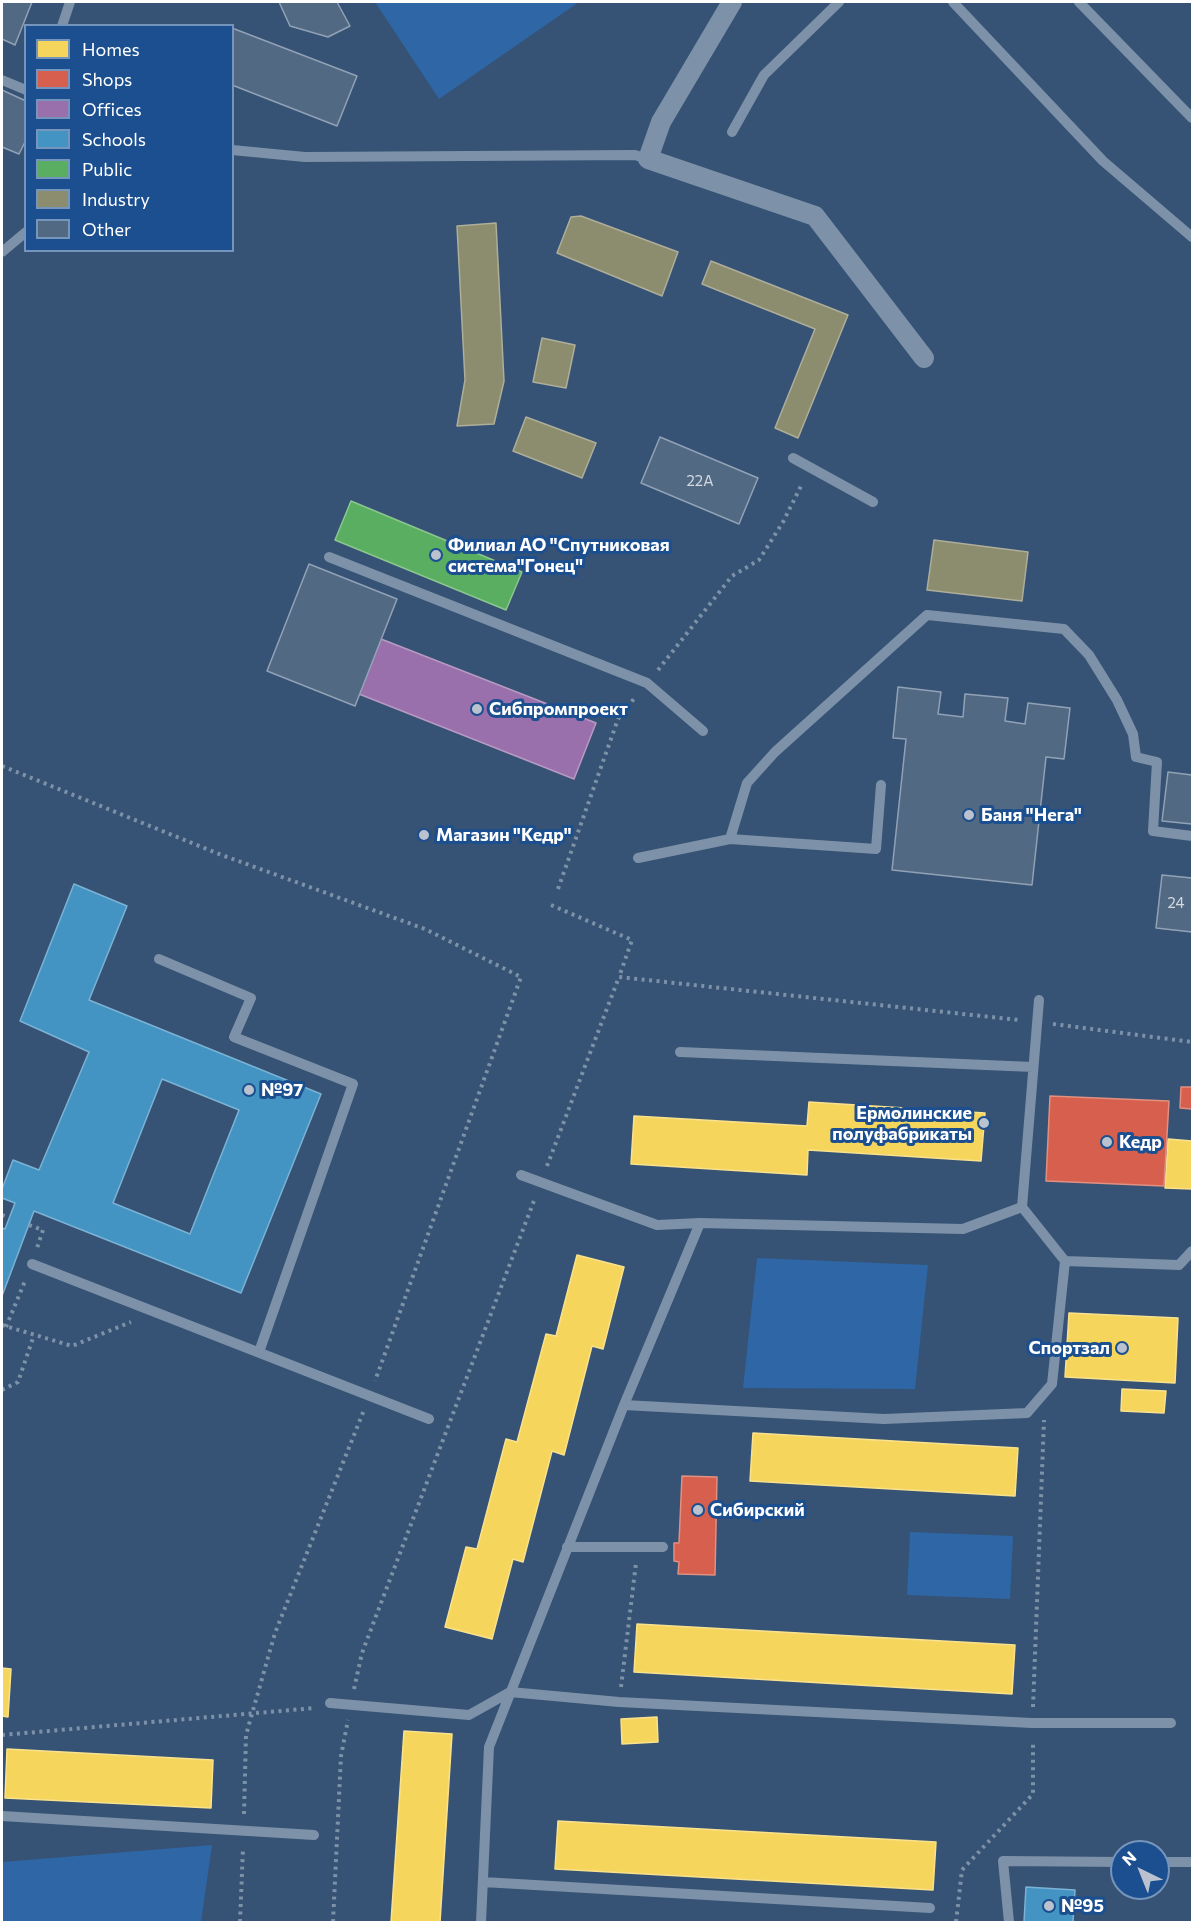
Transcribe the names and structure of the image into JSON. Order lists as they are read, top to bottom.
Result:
{
  "places": [
    "Филиал АО \"Спутниковая система\"Гонец\"",
    "Сибпромпроект",
    "Баня \"Нега\"",
    "Магазин \"Кедр\"",
    "№97",
    "Ермолинские полуфабрикаты",
    "Кедр",
    "Спортзал",
    "Сибирский",
    "№95"
  ],
  "house_numbers": ["22А", "24"],
  "legend": [
    "Homes",
    "Shops",
    "Offices",
    "Schools",
    "Public",
    "Industry",
    "Other"
  ],
  "north": "top left"
}
